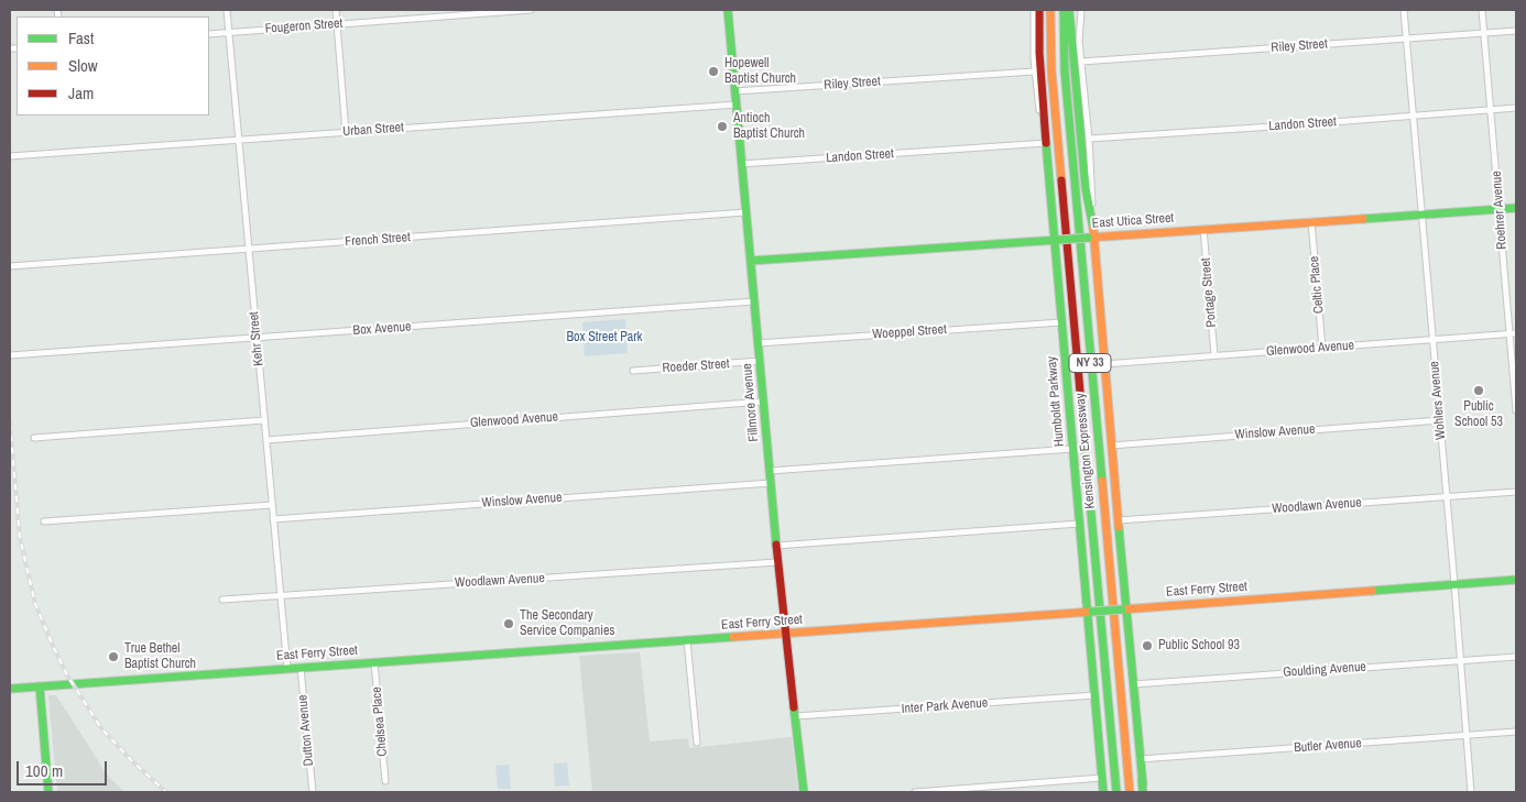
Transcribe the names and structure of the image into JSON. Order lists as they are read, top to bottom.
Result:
{
  "streets": {
    "main road": [
      "East Utica Street",
      "NY 33",
      "Humboldt Parkway",
      "Fillmore Avenue",
      "Kensington Expressway",
      "East Ferry Street"
    ],
    "street": [
      "Fougeron Street",
      "Riley Street",
      "Landon Street",
      "Urban Street",
      "Roehrer Avenue",
      "French Street",
      "Celtic Place",
      "Portage Street",
      "Box Avenue",
      "Woeppel Street",
      "Kehr Street",
      "Glenwood Avenue",
      "Roeder Street",
      "Wohlers Avenue",
      "Winslow Avenue",
      "Woodlawn Avenue",
      "Goulding Avenue",
      "Inter Park Avenue",
      "Chelsea Place",
      "Dutton Avenue",
      "Butler Avenue"
    ]
  },
  "crossings": [
    ["Fougeron Street", "Kehr Street"],
    ["Riley Street", "Roehrer Avenue"],
    ["Riley Street", "Wohlers Avenue"],
    ["Riley Street", "Humboldt Parkway"],
    ["Riley Street", "Fillmore Avenue"],
    ["Landon Street", "Roehrer Avenue"],
    ["Landon Street", "Wohlers Avenue"],
    ["Landon Street", "Humboldt Parkway"],
    ["Landon Street", "Fillmore Avenue"],
    ["Urban Street", "Kehr Street"],
    ["Urban Street", "Fillmore Avenue"],
    ["Roehrer Avenue", "East Utica Street"],
    ["Roehrer Avenue", "Glenwood Avenue"],
    ["East Utica Street", "Celtic Place"],
    ["East Utica Street", "Portage Street"],
    ["East Utica Street", "Wohlers Avenue"],
    ["East Utica Street", "Humboldt Parkway"],
    ["East Utica Street", "Fillmore Avenue"],
    ["French Street", "Kehr Street"],
    ["French Street", "Fillmore Avenue"],
    ["Celtic Place", "Glenwood Avenue"],
    ["Portage Street", "Glenwood Avenue"],
    ["Box Avenue", "Kehr Street"],
    ["Box Avenue", "Fillmore Avenue"],
    ["Woeppel Street", "Humboldt Parkway"],
    ["Woeppel Street", "Fillmore Avenue"],
    ["Kehr Street", "Glenwood Avenue"],
    ["Kehr Street", "Winslow Avenue"],
    ["Kehr Street", "Woodlawn Avenue"],
    ["Kehr Street", "East Ferry Street"],
    ["Glenwood Avenue", "Wohlers Avenue"],
    ["Glenwood Avenue", "Fillmore Avenue"],
    ["Roeder Street", "Fillmore Avenue"],
    ["Wohlers Avenue", "Winslow Avenue"],
    ["Wohlers Avenue", "Woodlawn Avenue"],
    ["Wohlers Avenue", "East Ferry Street"],
    ["Wohlers Avenue", "Goulding Avenue"],
    ["Wohlers Avenue", "Butler Avenue"],
    ["Humboldt Parkway", "East Ferry Street"],
    ["Humboldt Parkway", "Inter Park Avenue"],
    ["Fillmore Avenue", "Winslow Avenue"],
    ["Fillmore Avenue", "Woodlawn Avenue"],
    ["Fillmore Avenue", "East Ferry Street"],
    ["Fillmore Avenue", "Inter Park Avenue"],
    ["East Ferry Street", "Chelsea Place"],
    ["East Ferry Street", "Dutton Avenue"]
  ],
  "parks": ["Box Street Park"],
  "places": [
    "Hopewell Baptist Church",
    "Antioch Baptist Church",
    "Public School 53",
    "The Secondary Service Companies",
    "Public School 93",
    "True Bethel Baptist Church"
  ],
  "legend": ["Fast", "Slow", "Jam"],
  "scale_bar": "100 m"
}
